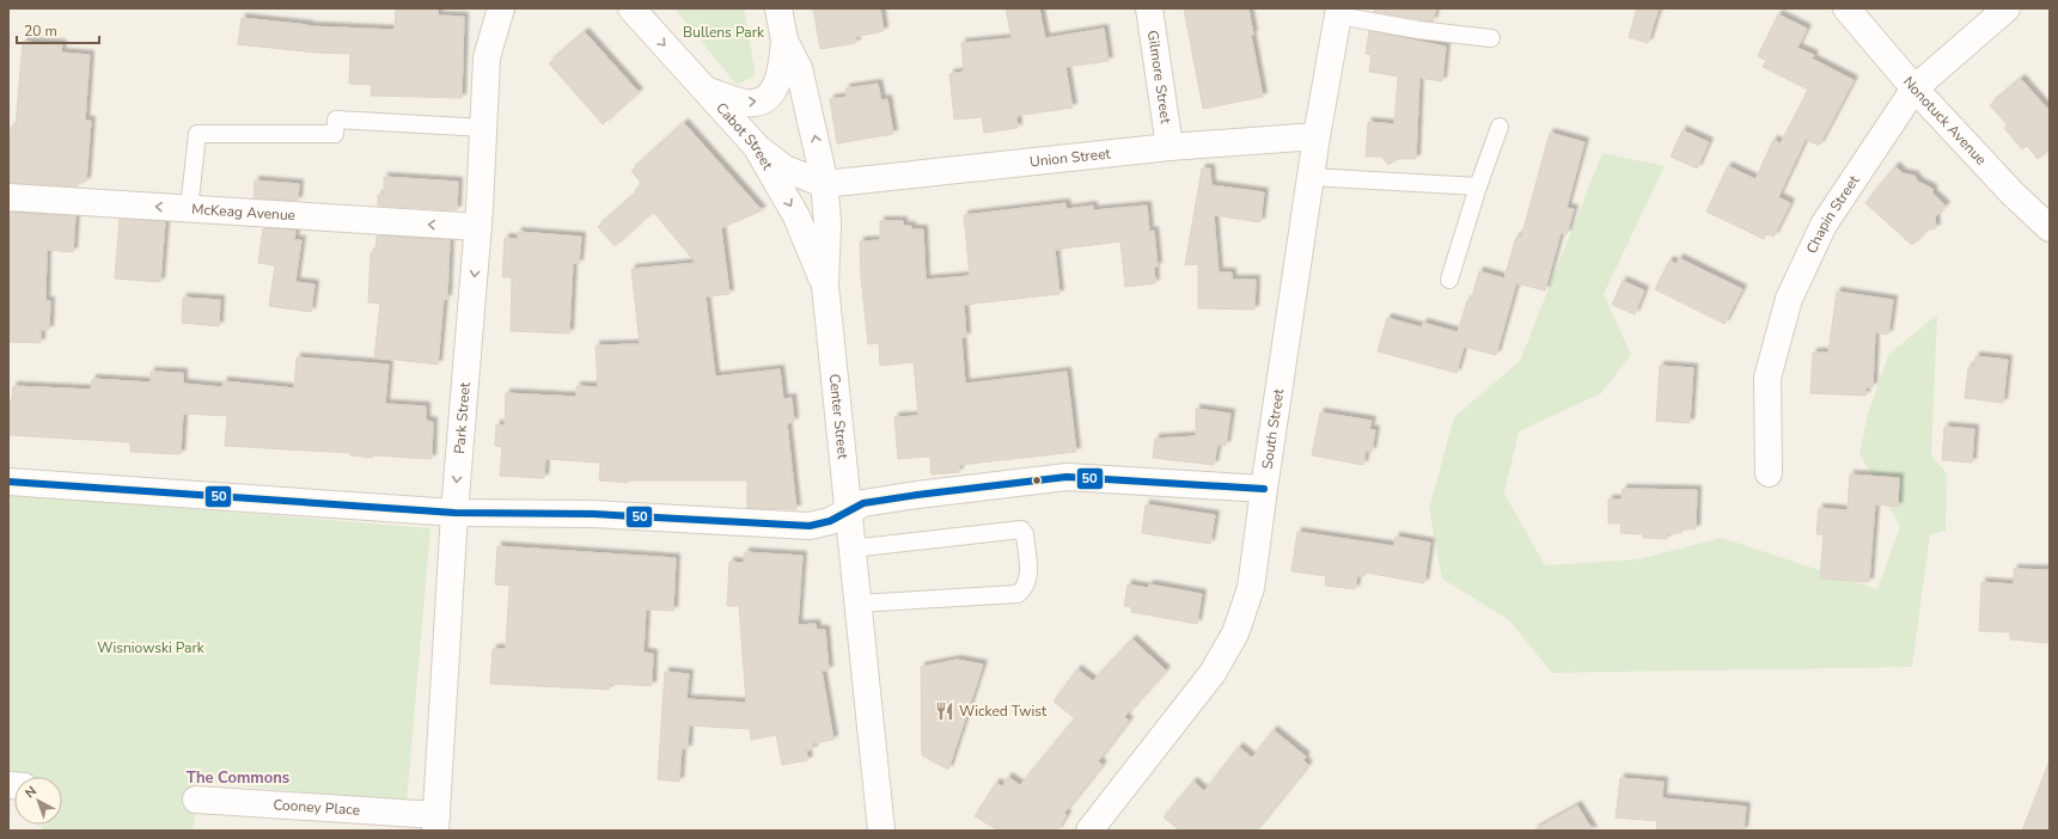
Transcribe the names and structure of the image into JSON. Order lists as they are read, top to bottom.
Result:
{
  "streets": {
    "street": [
      "Gilmore Street",
      "Nonotuck Avenue",
      "Cabot Street",
      "Union Street",
      "McKeag Avenue",
      "Chapin Street",
      "Center Street",
      "Park Street",
      "South Street",
      "Cooney Place"
    ]
  },
  "crossings": [
    ["Gilmore Street", "Union Street"],
    ["Nonotuck Avenue", "Chapin Street"],
    ["Cabot Street", "Center Street"],
    ["Union Street", "Center Street"],
    ["Union Street", "South Street"],
    ["McKeag Avenue", "Park Street"],
    ["Park Street", "Cooney Place"]
  ],
  "one_way": ["Cabot Street", "McKeag Avenue", "Park Street"],
  "districts": ["The Commons"],
  "parks": ["Bullens Park", "Wisniowski Park"],
  "places": {
    "restaurant": ["Wicked Twist"]
  },
  "lines": ["transit line 50"],
  "scale_bar": "20 m",
  "north": "top left"
}
